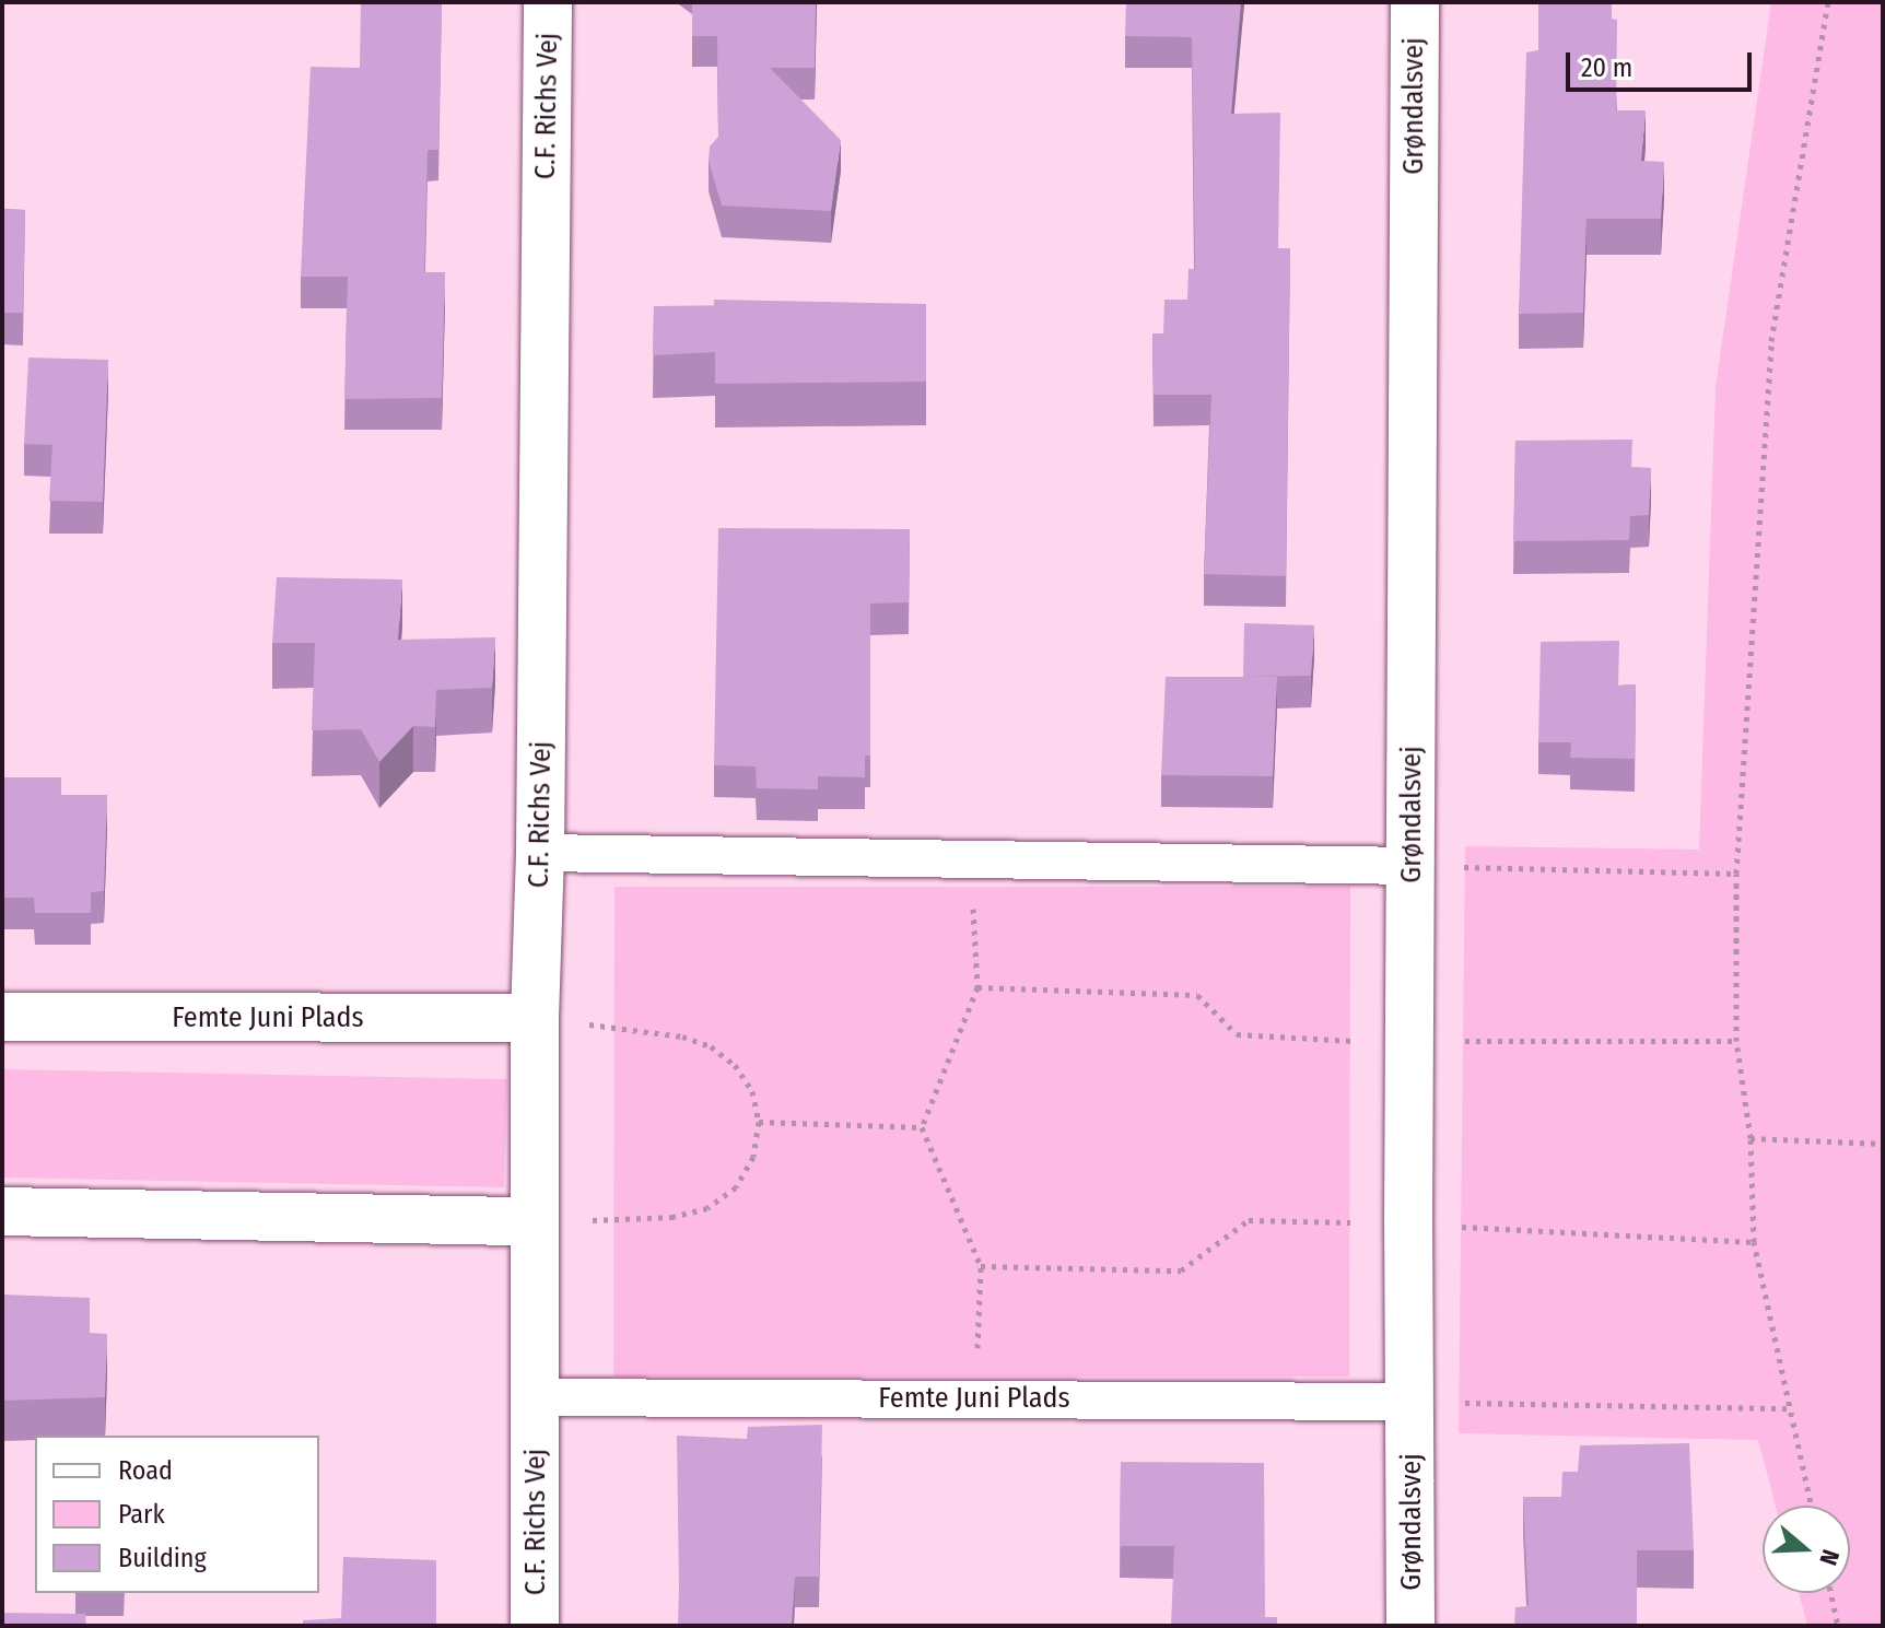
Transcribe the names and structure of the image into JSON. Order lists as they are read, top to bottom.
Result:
{
  "streets": {
    "street": ["C.F. Richs Vej", "Grøndalsvej", "Femte Juni Plads"]
  },
  "crossings": [
    ["C.F. Richs Vej", "Femte Juni Plads"],
    ["Grøndalsvej", "Femte Juni Plads"]
  ],
  "legend": ["Road", "Park", "Building"],
  "scale_bar": "20 m",
  "north": "right"
}
